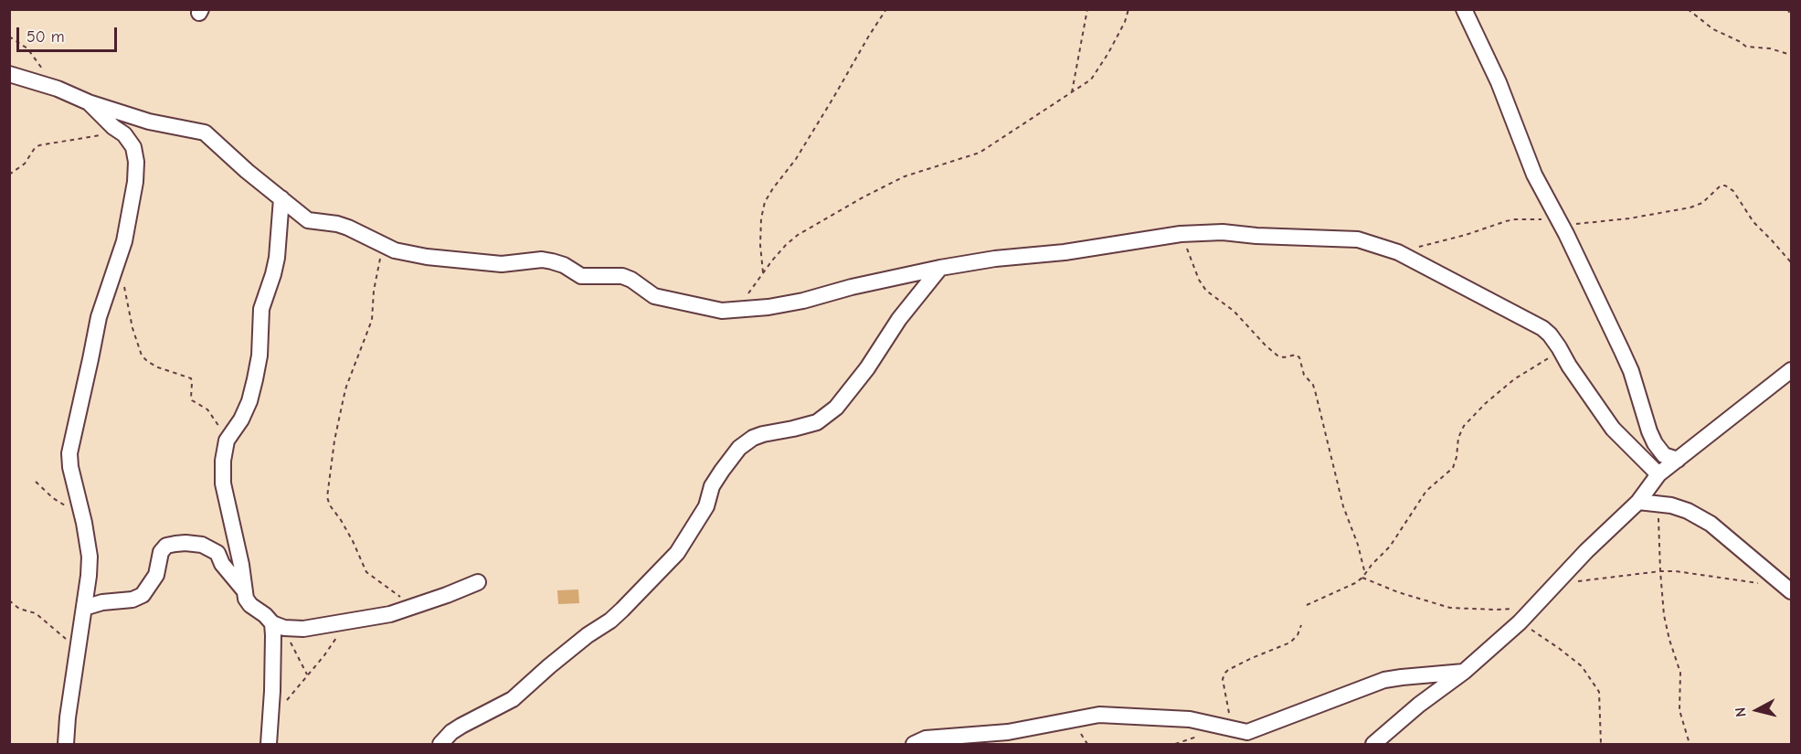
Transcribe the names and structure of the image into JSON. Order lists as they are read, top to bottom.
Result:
{
  "scale_bar": "50 m",
  "north": "left"
}
